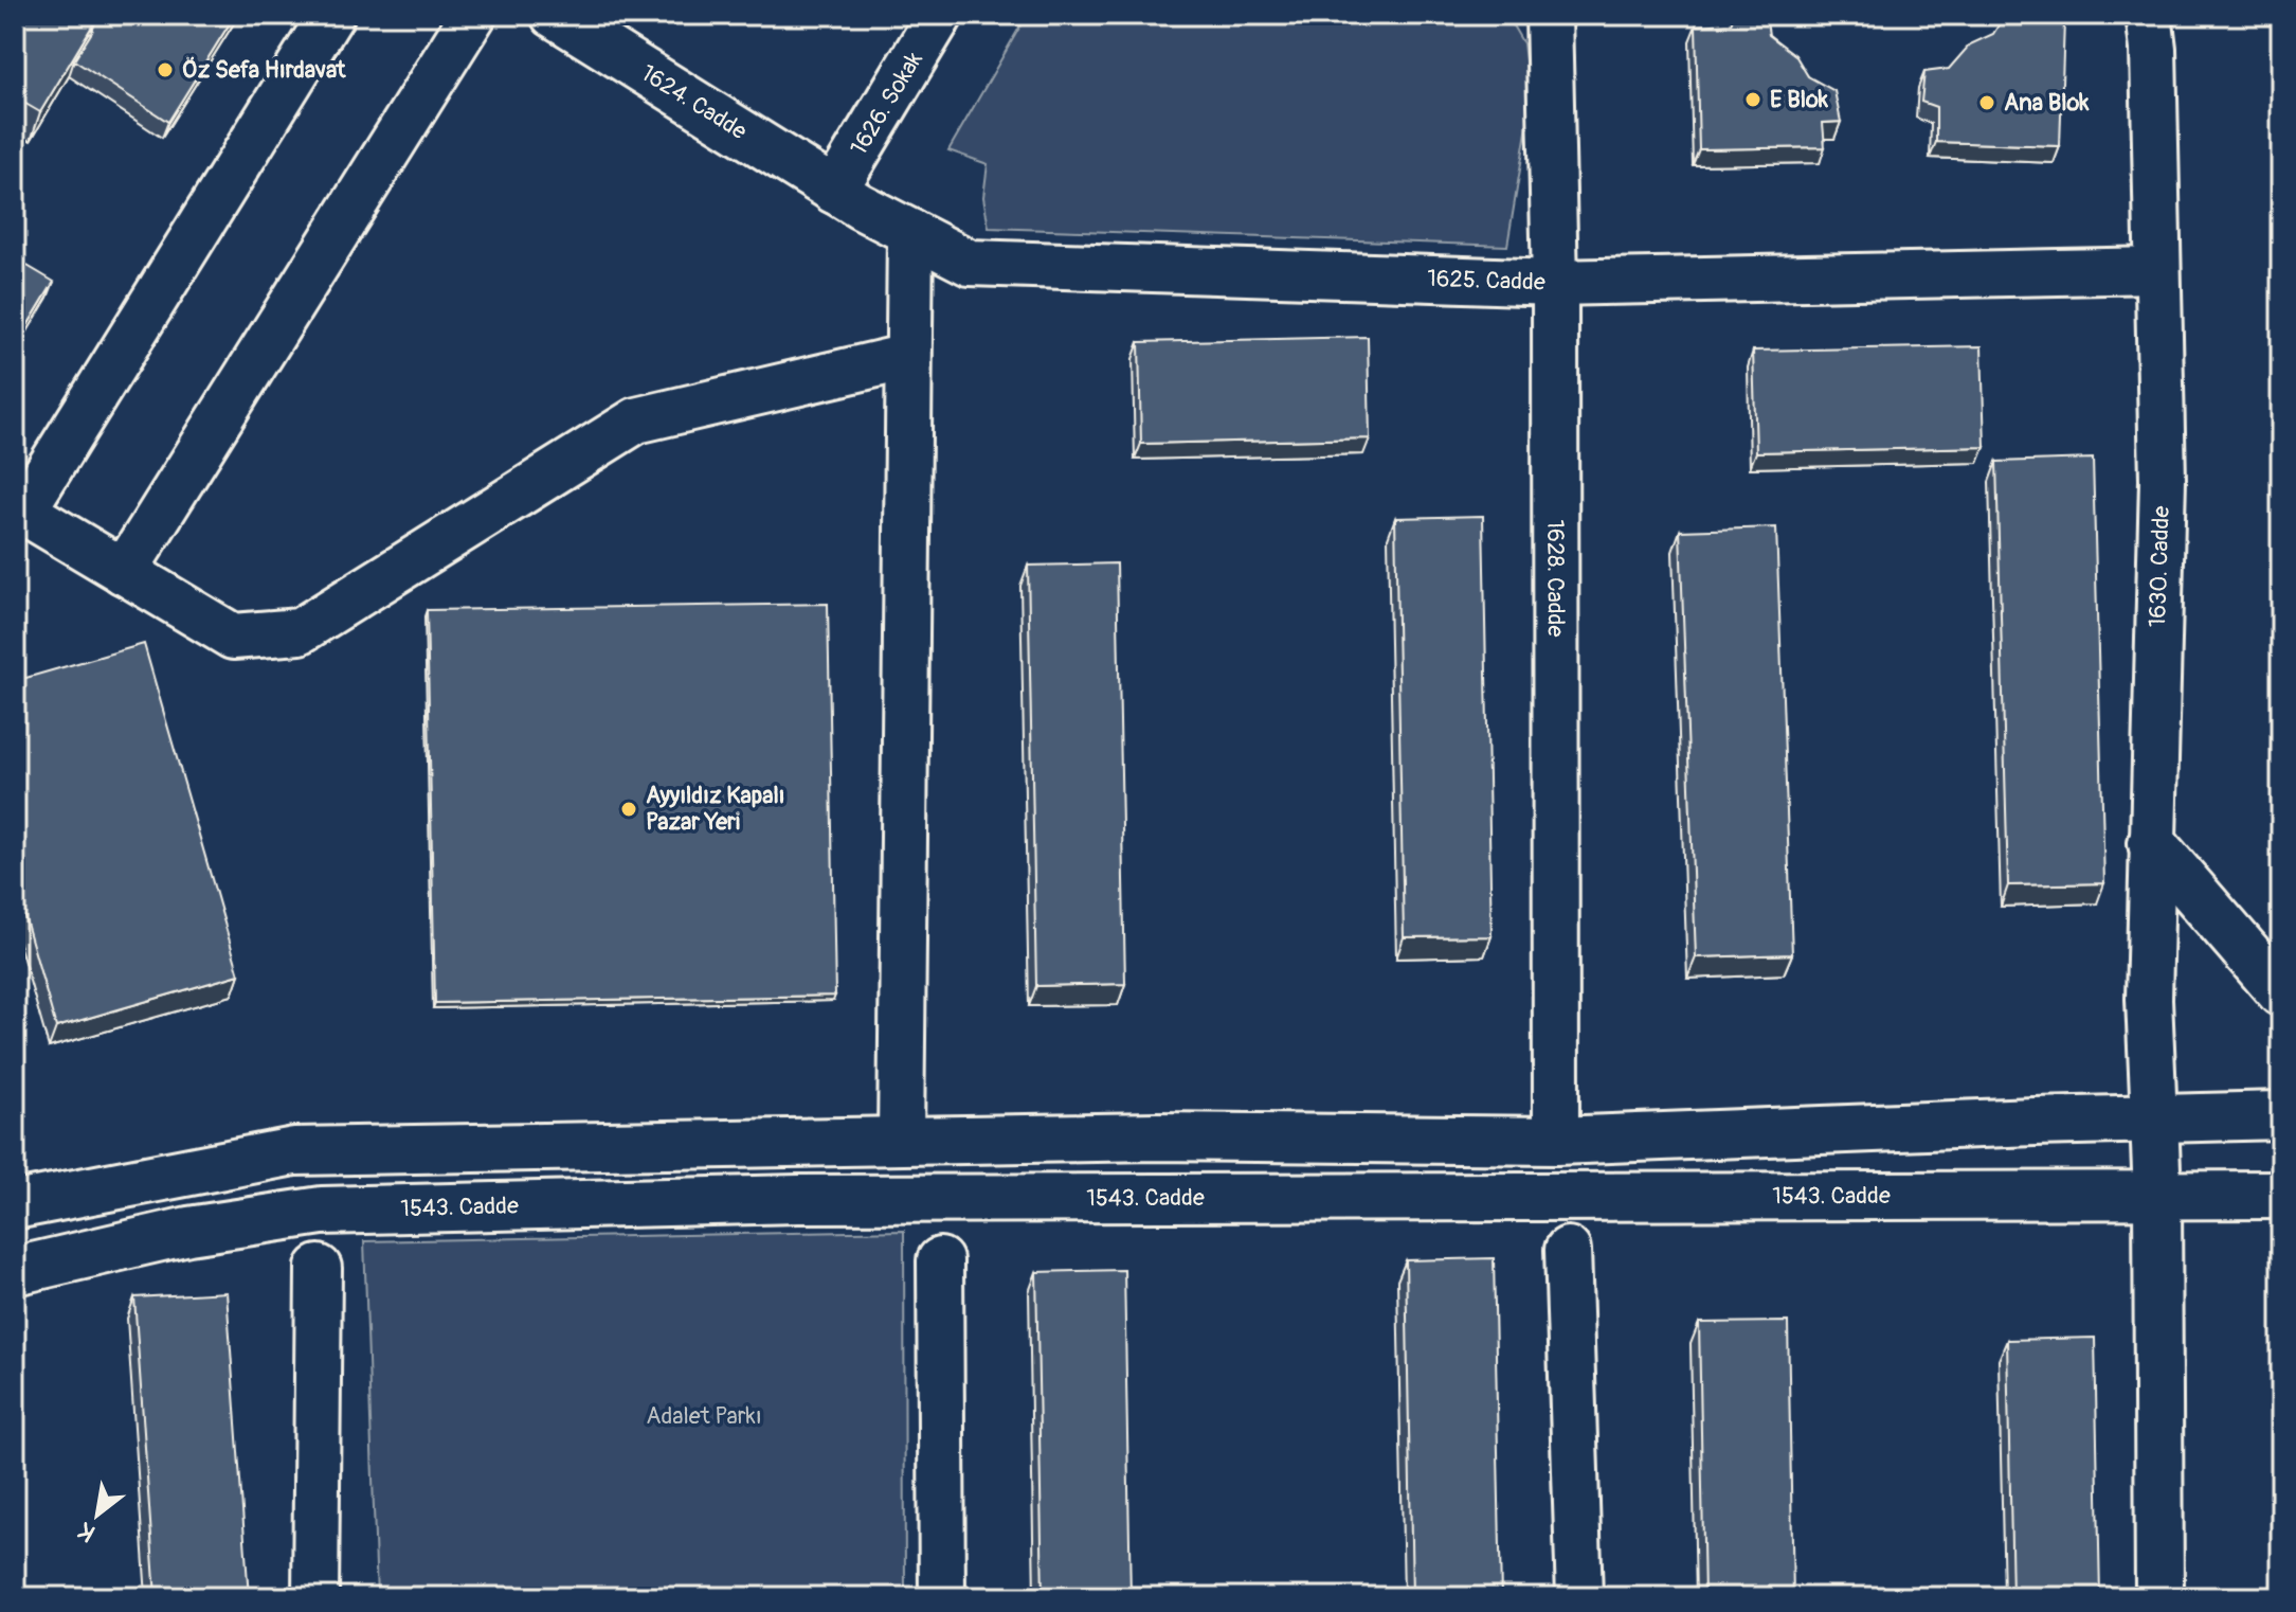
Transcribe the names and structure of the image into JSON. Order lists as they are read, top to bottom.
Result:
{
  "streets": {
    "main road": ["1543. Cadde"],
    "street": [
      "1624. Cadde",
      "1626. Sokak",
      "1625. Cadde",
      "1630. Cadde",
      "1628. Cadde"
    ]
  },
  "crossings": [
    ["1624. Cadde", "1626. Sokak"],
    ["1624. Cadde", "1625. Cadde"],
    ["1626. Sokak", "1625. Cadde"],
    ["1625. Cadde", "1630. Cadde"],
    ["1625. Cadde", "1628. Cadde"]
  ],
  "parks": ["Adalet Parkı"],
  "places": [
    "Öz Sefa Hırdavat",
    "E Blok",
    "Ana Blok",
    "Ayyıldız Kapalı Pazar Yeri"
  ],
  "north": "bottom left"
}
